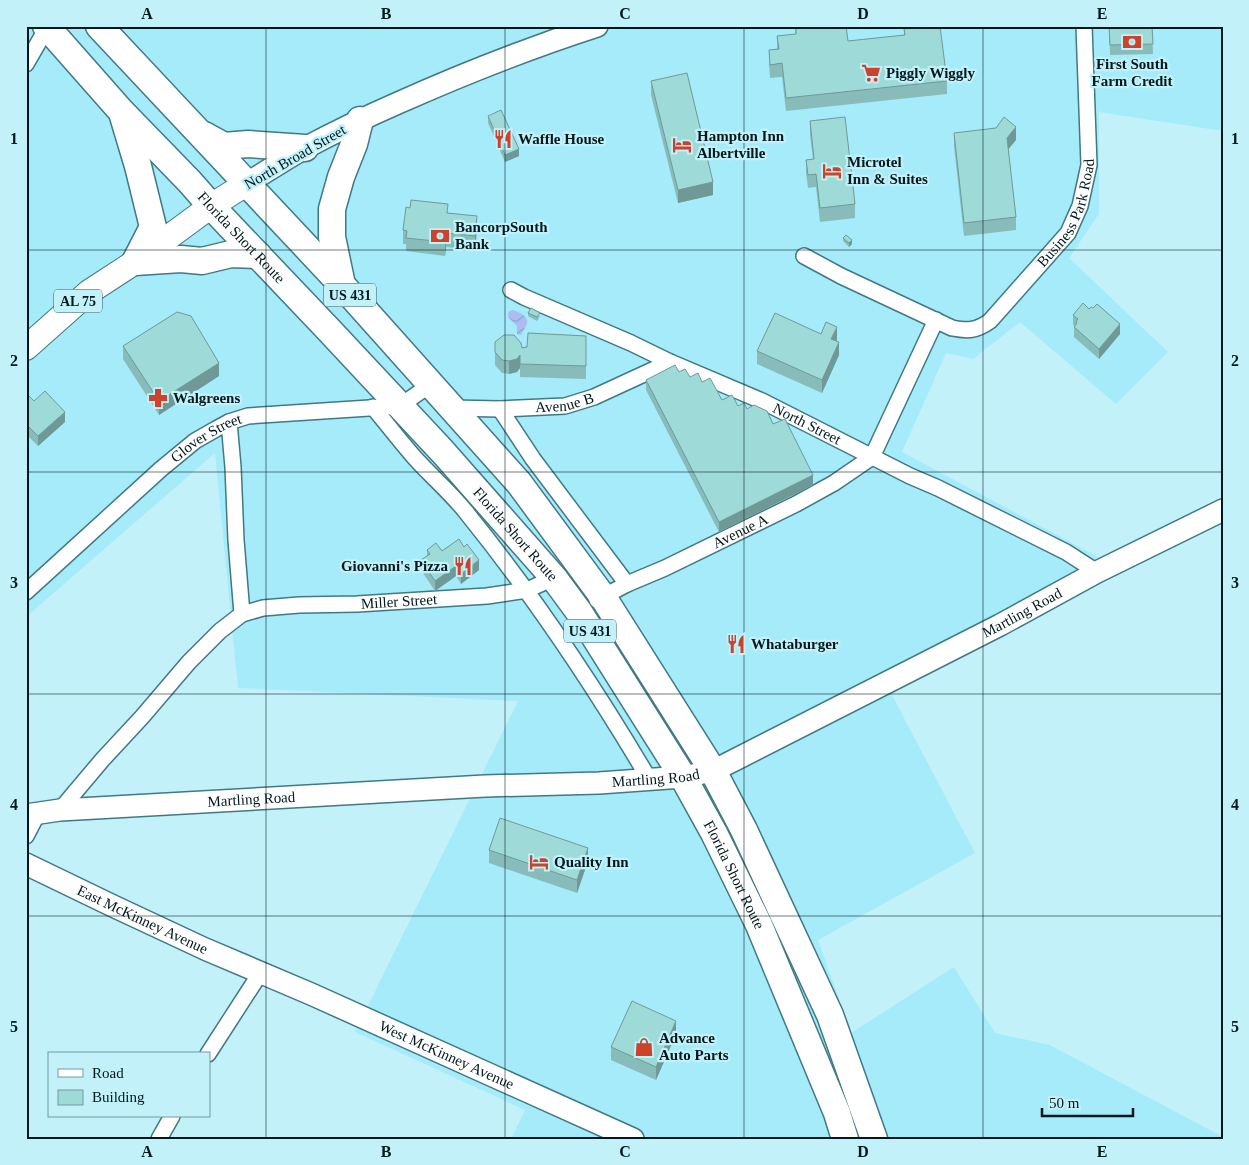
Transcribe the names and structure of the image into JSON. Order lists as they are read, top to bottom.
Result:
{
  "streets": {
    "highway": ["Florida Short Route", "US 431"],
    "main road": ["North Broad Street", "AL 75"],
    "street": [
      "Business Park Road",
      "Avenue B",
      "North Street",
      "Glover Street",
      "Avenue A",
      "Miller Street",
      "Martling Road",
      "East McKinney Avenue",
      "West McKinney Avenue"
    ]
  },
  "crossings": [
    ["North Broad Street", "Florida Short Route"],
    ["Florida Short Route", "Avenue B"],
    ["Florida Short Route", "Glover Street"],
    ["Florida Short Route", "Avenue A"],
    ["Florida Short Route", "Miller Street"],
    ["Florida Short Route", "Martling Road"],
    ["Avenue B", "North Street"],
    ["North Street", "Avenue A"],
    ["North Street", "Martling Road"],
    ["Miller Street", "Martling Road"],
    ["East McKinney Avenue", "West McKinney Avenue"]
  ],
  "places": {
    "bank": ["First South Farm Credit", "BancorpSouth Bank"],
    "supermarket": ["Piggly Wiggly"],
    "restaurant": ["Waffle House", "Giovanni's Pizza", "Whataburger"],
    "hotel": ["Hampton Inn Albertville", "Microtel Inn & Suites", "Quality Inn"],
    "pharmacy": ["Walgreens"],
    "shop": ["Advance Auto Parts"]
  },
  "legend": ["Road", "Building"],
  "scale_bar": "50 m",
  "grid": {
    "columns": [
      "A",
      "B",
      "C",
      "D",
      "E"
    ],
    "rows": [
      "1",
      "2",
      "3",
      "4",
      "5"
    ]
  }
}
